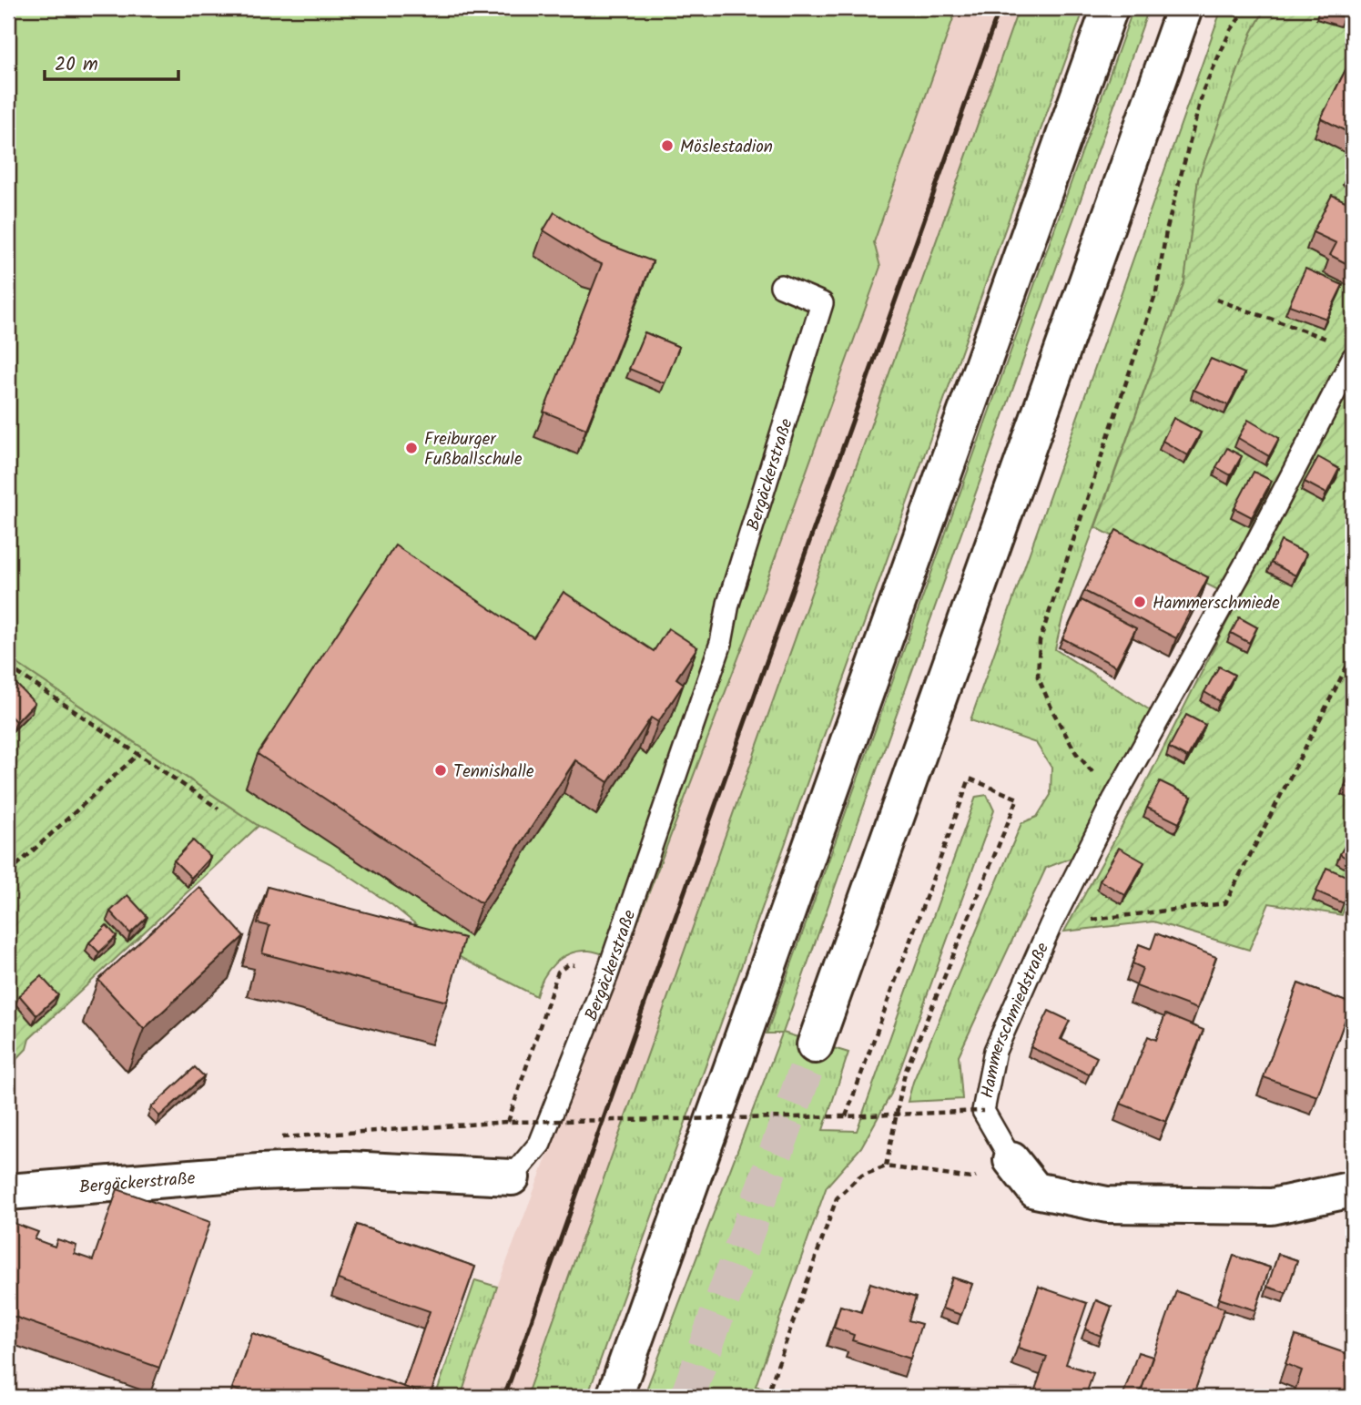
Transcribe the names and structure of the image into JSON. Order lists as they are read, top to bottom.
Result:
{
  "streets": {
    "main road": ["Bergäckerstraße", "Hammerschmiedstraße"]
  },
  "places": [
    "Möslestadion",
    "Freiburger Fußballschule",
    "Hammerschmiede",
    "Tennishalle"
  ],
  "scale_bar": "20 m"
}
